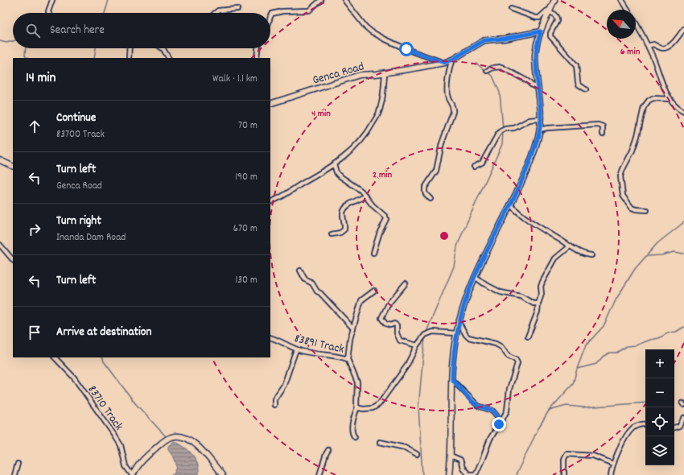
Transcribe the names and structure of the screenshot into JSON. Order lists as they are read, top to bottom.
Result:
{
  "streets": {
    "street": ["Genca Road", "83891 Track", "83710 Track"]
  },
  "north": "top left",
  "page": {
    "search": "Search here",
    "heading": ["14 min", "Walk · 1.1 km"],
    "list": [
      ["Continue", "83700 Track", "70 m"],
      ["Turn left", "Genca Road", "190 m"],
      ["Turn right", "Inanda Dam Road", "670 m"],
      ["Turn left", "130 m"],
      "Arrive at destination"
    ],
    "map_buttons": ["+", "−"]
  },
  "rings": ["6 min", "4 min", "2 min"]
}
